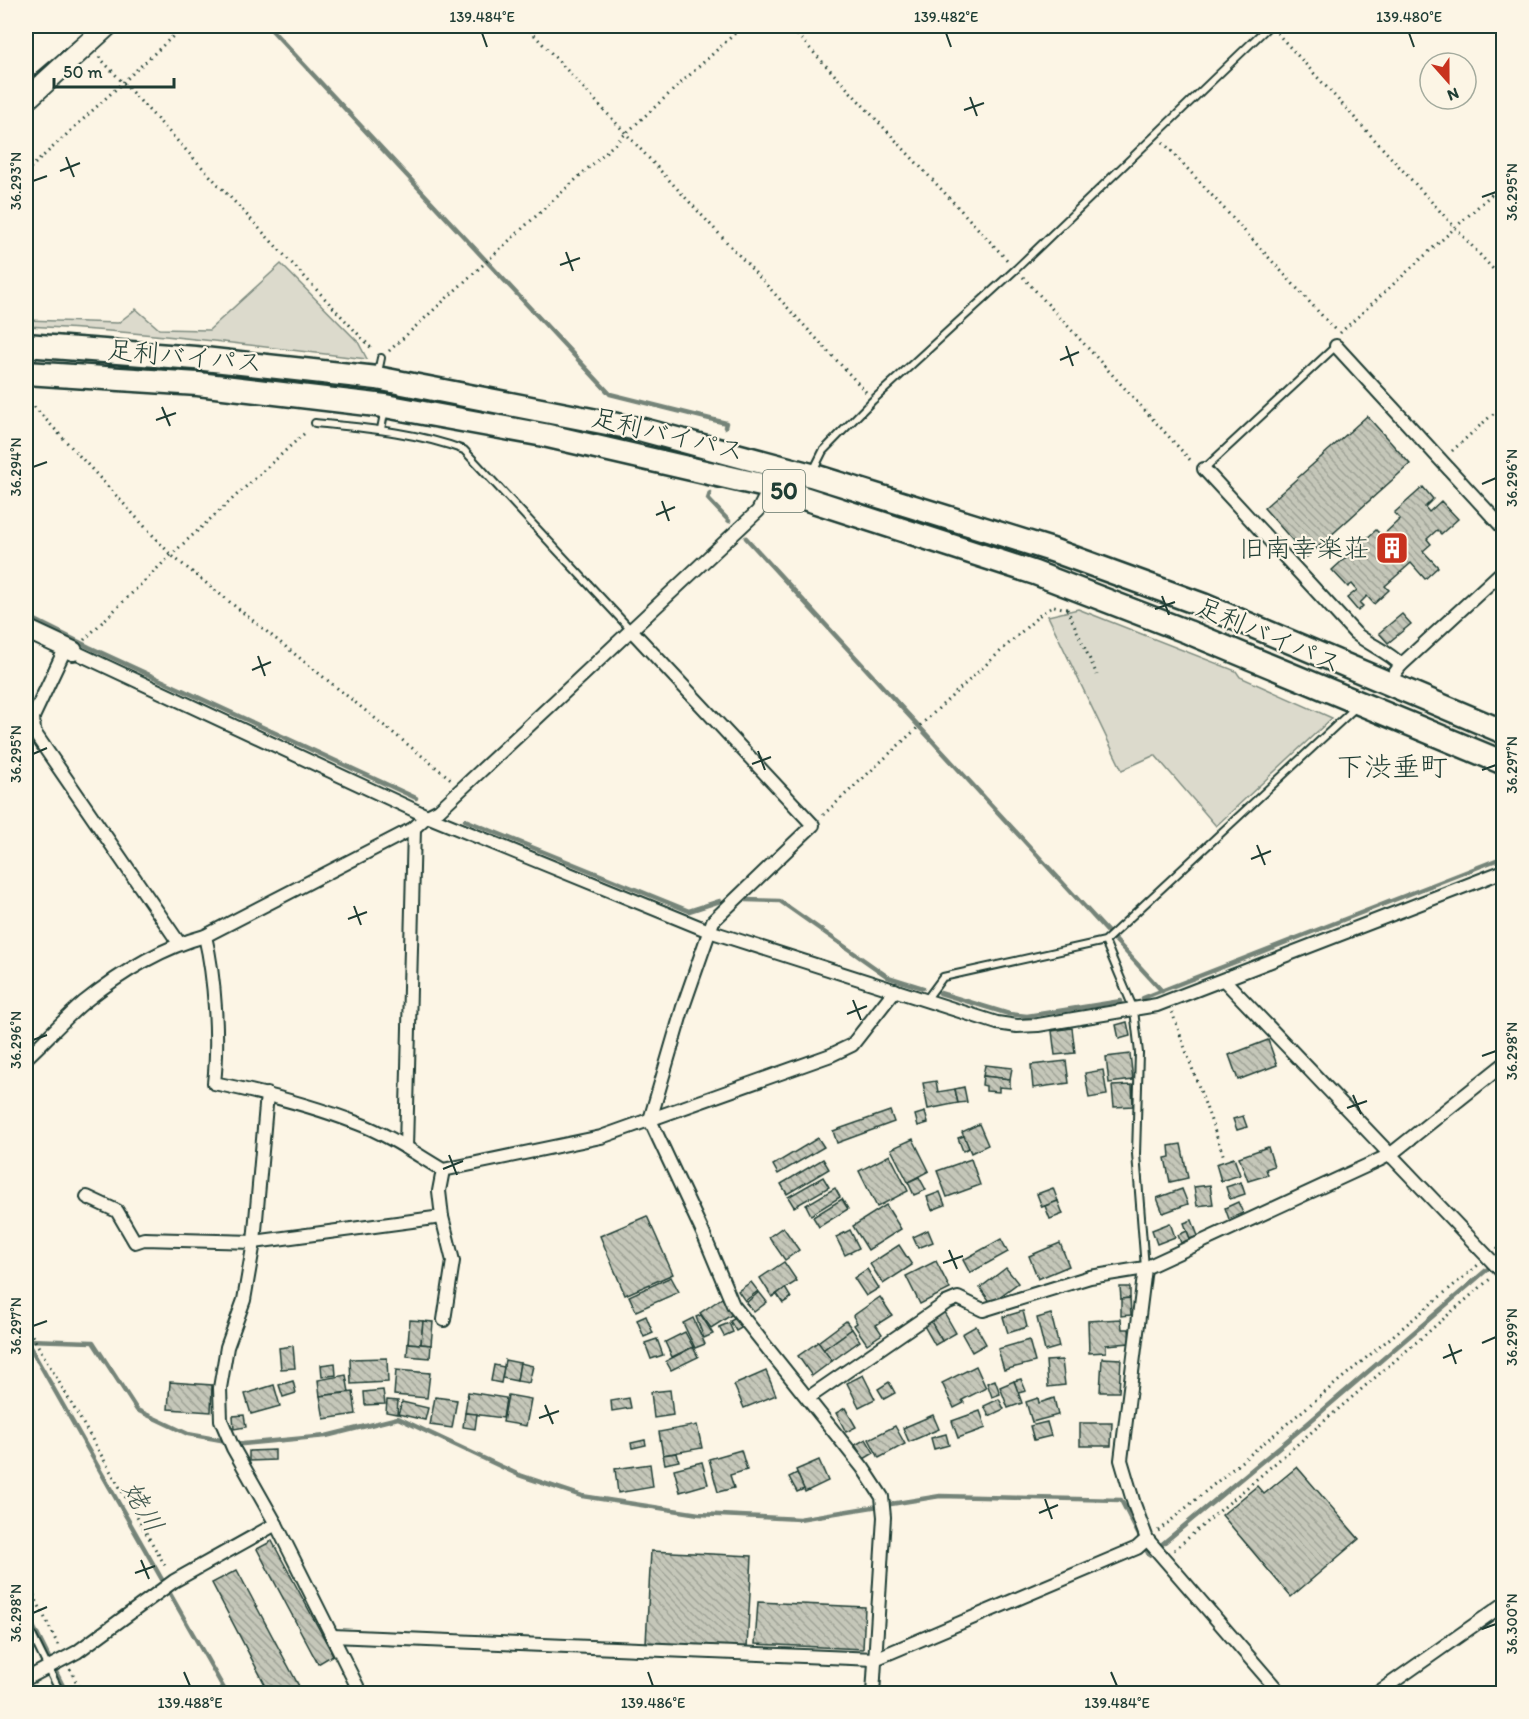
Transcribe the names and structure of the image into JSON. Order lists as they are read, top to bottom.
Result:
{
  "streets": {
    "highway": ["足利バイパス", "50"]
  },
  "districts": ["下渋垂町"],
  "water": ["姥川"],
  "places": {
    "building": ["旧南幸楽荘"]
  },
  "scale_bar": "50 m",
  "north": "bottom",
  "coordinates": [
    "139.484°E",
    "139.482°E",
    "139.480°E",
    "36.293°N",
    "36.295°N",
    "36.294°N",
    "36.296°N",
    "36.297°N",
    "36.298°N",
    "36.299°N",
    "36.300°N",
    "139.488°E",
    "139.486°E"
  ]
}
